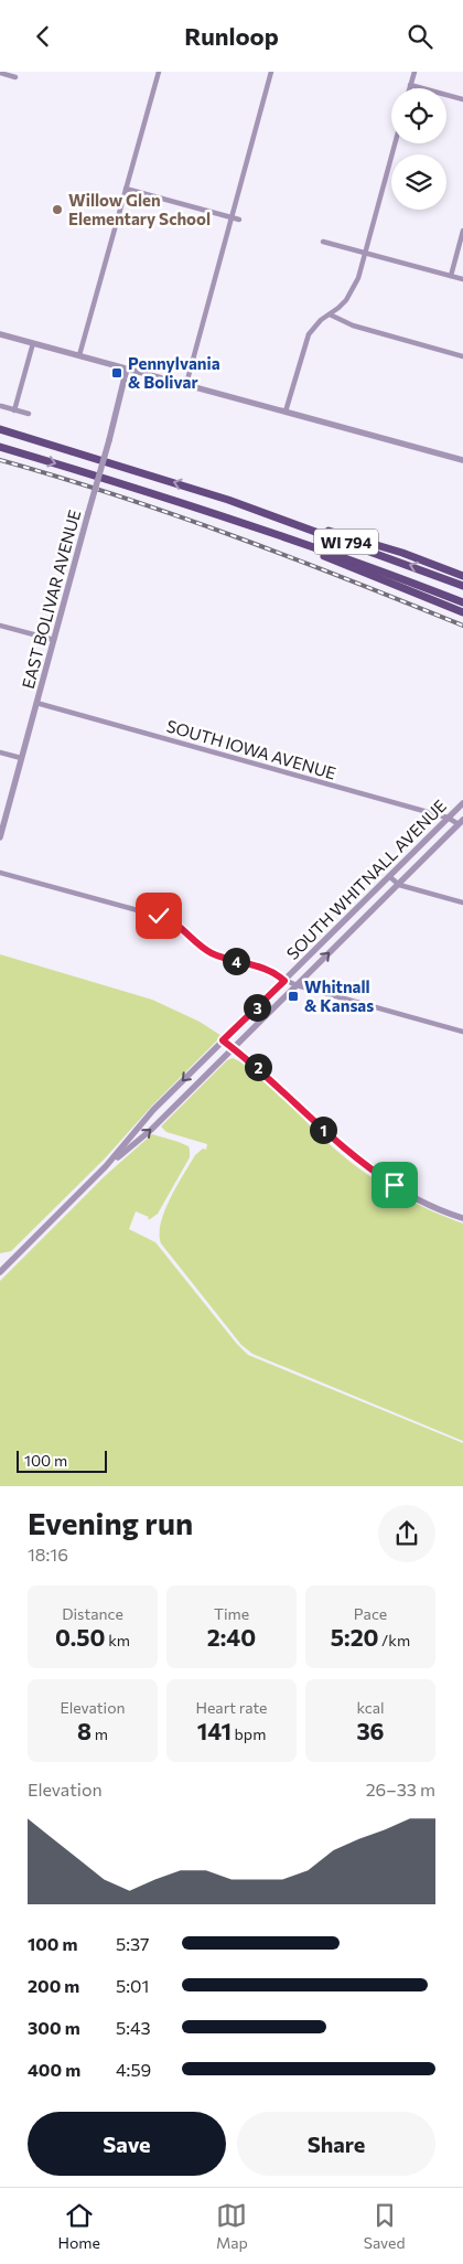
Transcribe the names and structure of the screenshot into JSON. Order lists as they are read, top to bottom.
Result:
{
  "streets": {
    "main road": ["WI 794"],
    "street": ["EAST BOLIVAR AVENUE", "SOUTH IOWA AVENUE", "SOUTH WHITNALL AVENUE"]
  },
  "crossings": [
    ["EAST BOLIVAR AVENUE", "SOUTH IOWA AVENUE"],
    ["SOUTH IOWA AVENUE", "SOUTH WHITNALL AVENUE"]
  ],
  "places": {
    "other": ["Willow Glen Elementary School"],
    "transit": ["Pennylvania & Bolivar", "Whitnall & Kansas"]
  },
  "scale_bar": "100 m",
  "page": {
    "header": "Runloop",
    "pins": [
      "4",
      "3",
      "2",
      "1"
    ],
    "scale": "100 m",
    "heading": ["Evening run", "18:16"],
    "stats": [
      ["Distance", "0.50 km"],
      ["Time", "2:40"],
      ["Pace", "5:20 /km"],
      ["Elevation", "8 m"],
      ["Heart rate", "141 bpm"],
      ["kcal", "36"]
    ],
    "chart": ["Elevation", "26–33 m"],
    "list": [
      {
        "name": "100 m",
        "note": "5:37"
      },
      {
        "name": "200 m",
        "note": "5:01"
      },
      {
        "name": "300 m",
        "note": "5:43"
      },
      {
        "name": "400 m",
        "note": "4:59"
      }
    ],
    "buttons": ["Save", "Share"],
    "tabs": ["Home", "Map", "Saved"]
  }
}
